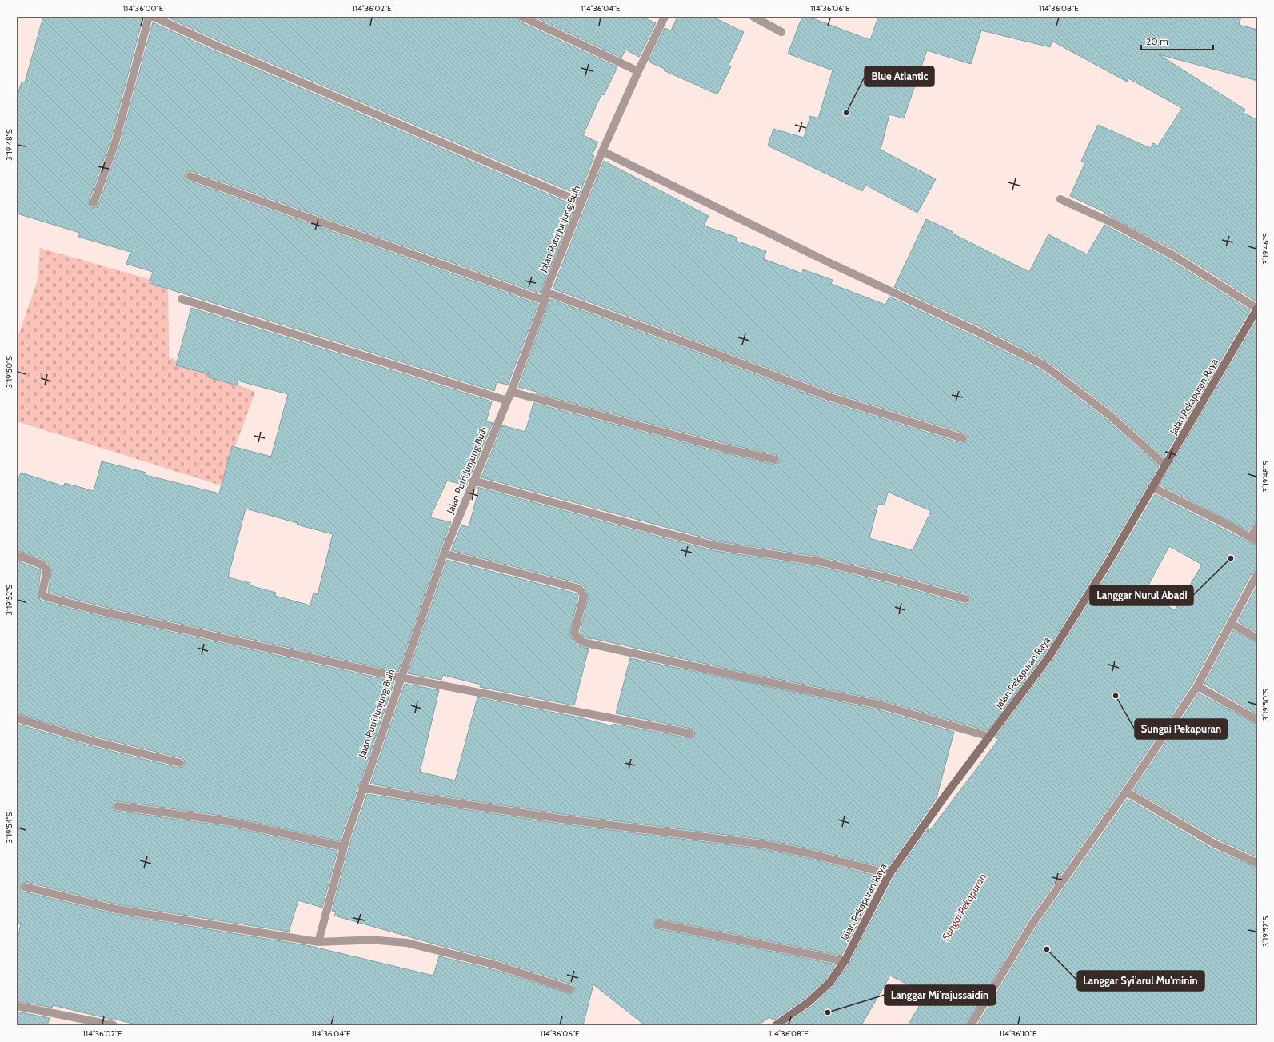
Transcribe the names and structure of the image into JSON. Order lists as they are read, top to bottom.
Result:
{
  "streets": {
    "street": ["Jalan Putri Junjung Buih", "Jalan Pekapuran Raya"]
  },
  "water": ["Sungai Pekapuran"],
  "places": [
    "Blue Atlantic",
    "Langgar Nurul Abadi",
    "Sungai Pekapuran",
    "Langgar Syi'arul Mu'minin",
    "Langgar Mi'rajussaidin"
  ],
  "scale_bar": "20 m",
  "coordinates": [
    "114°36'00\"E",
    "114°36'02\"E",
    "114°36'04\"E",
    "114°36'06\"E",
    "114°36'08\"E",
    "3°19'48\"S",
    "3°19'46\"S",
    "3°19'50\"S",
    "3°19'52\"S",
    "3°19'54\"S",
    "114°36'10\"E"
  ]
}
